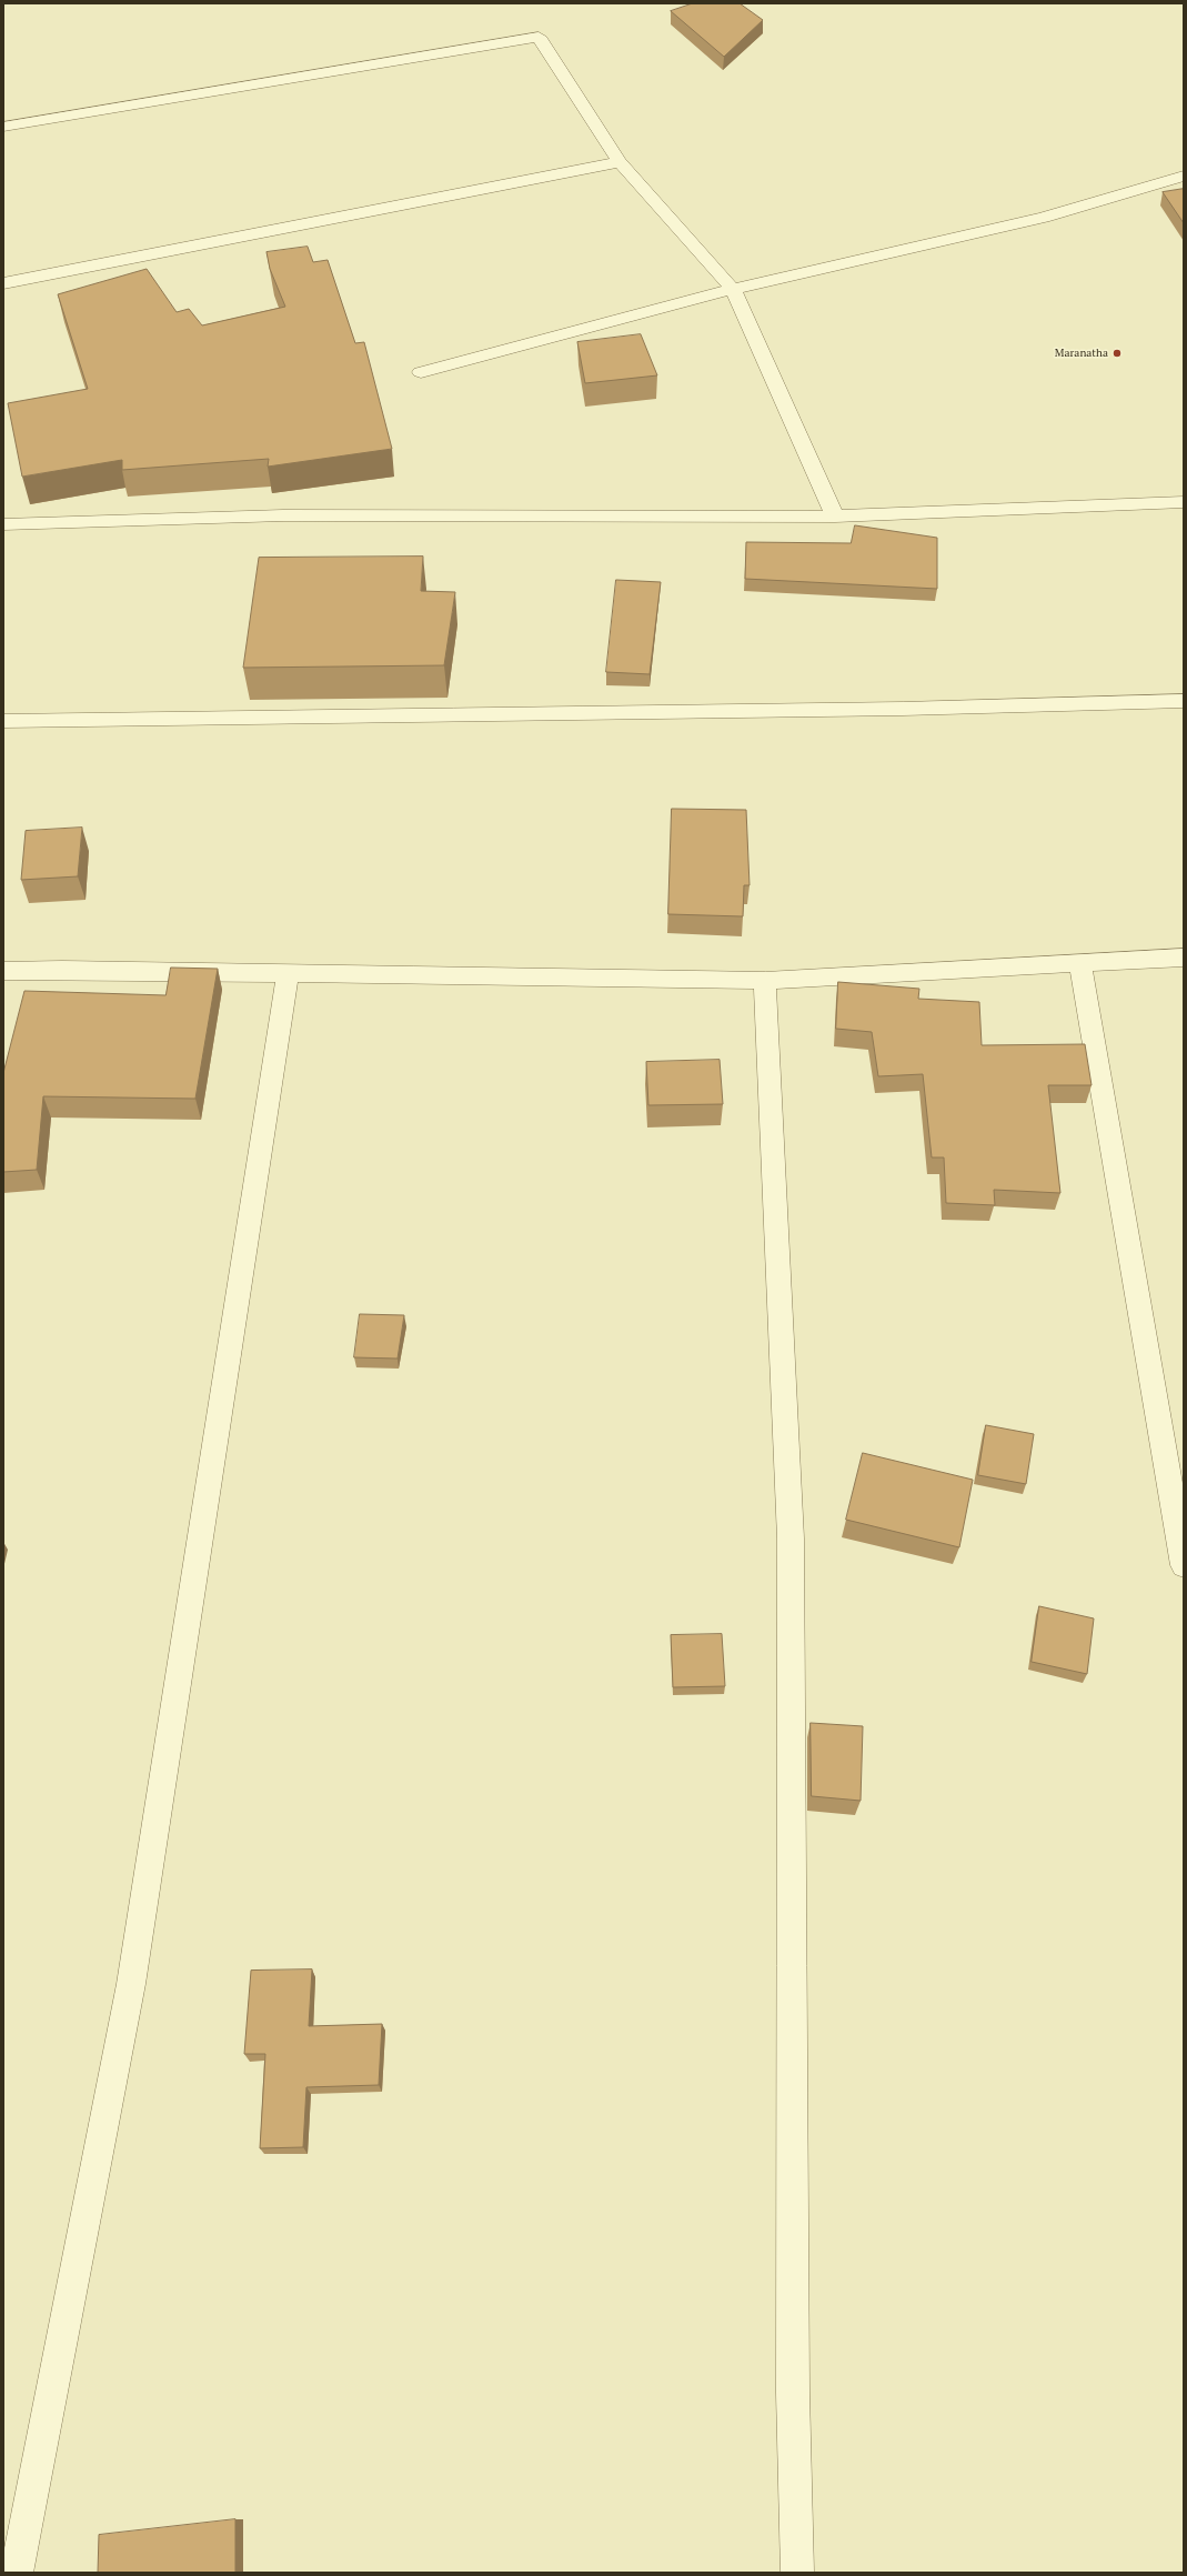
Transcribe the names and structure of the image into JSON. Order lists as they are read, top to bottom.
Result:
{
  "places": ["Maranatha"]
}
